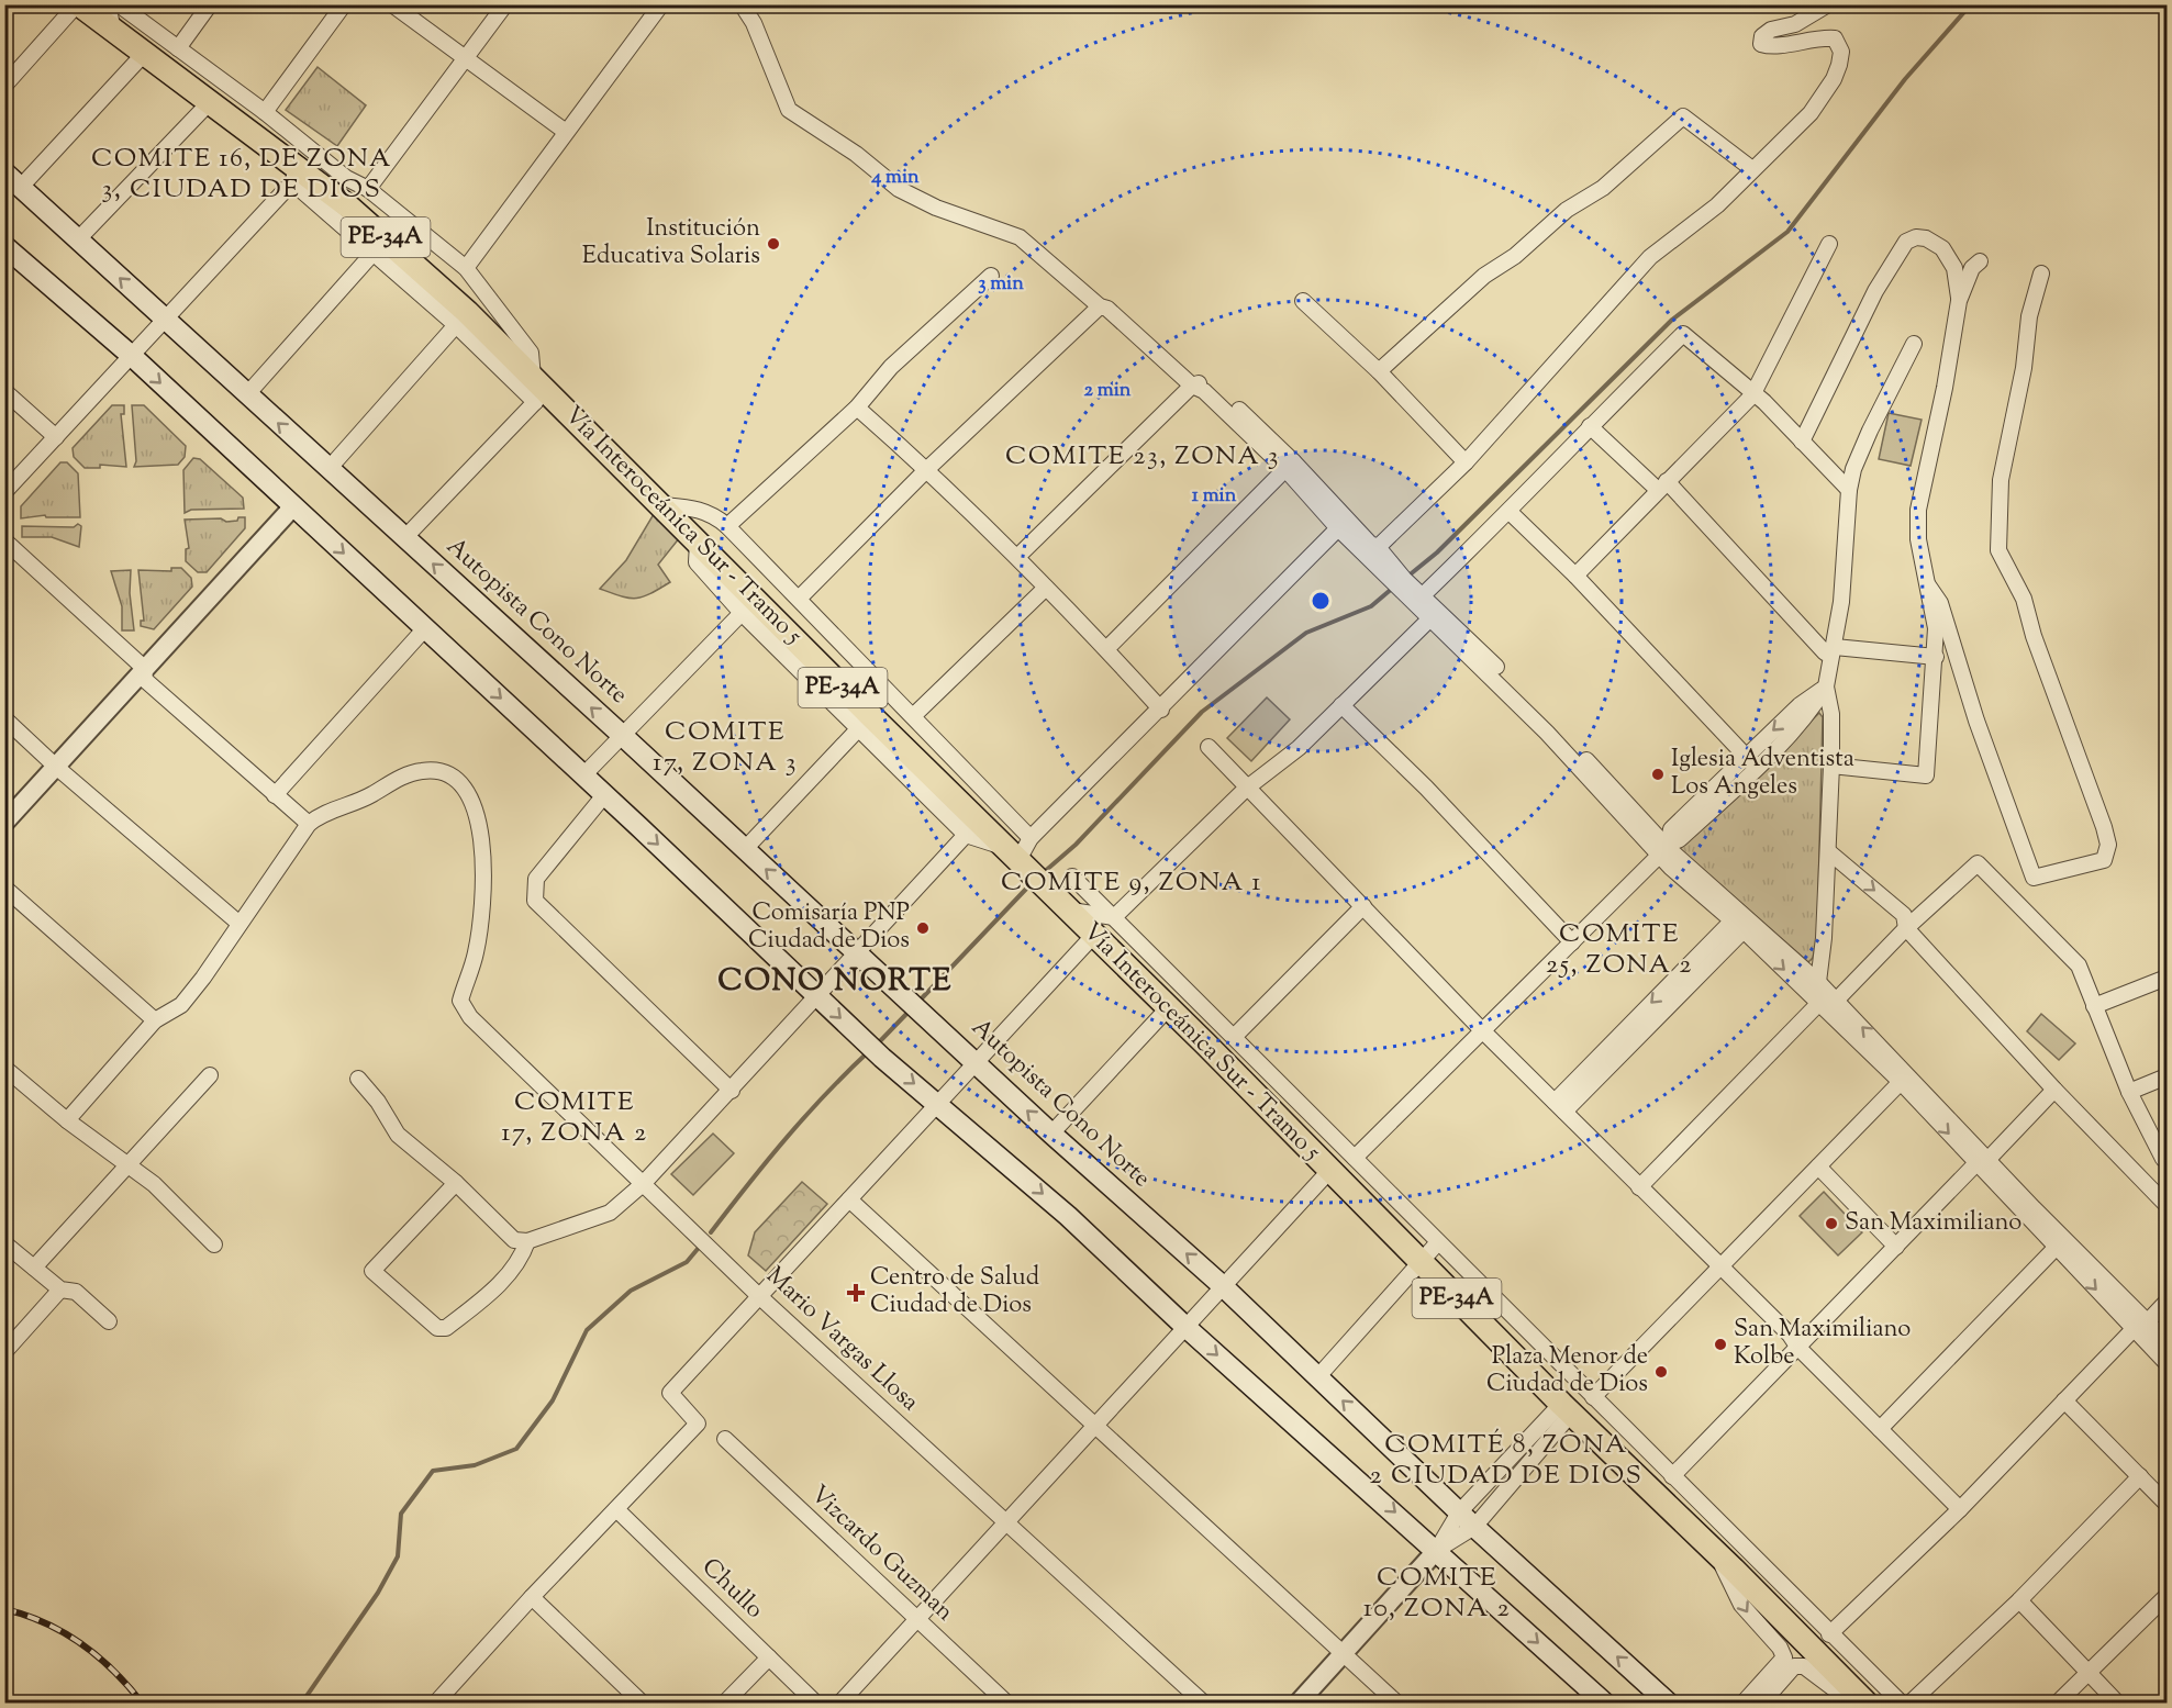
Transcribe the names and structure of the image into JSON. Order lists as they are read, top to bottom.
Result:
{
  "streets": {
    "highway": ["PE-34A", "Vía Interoceánica Sur - Tramo 5"],
    "main road": ["Autopista Cono Norte"],
    "street": ["Mario Vargas Llosa", "Vizcardo Guzman", "Chullo"]
  },
  "districts": [
    "COMITE 16, DE ZONA 3, CIUDAD DE DIOS",
    "COMITE 23, ZONA 3",
    "COMITE 17, ZONA 3",
    "COMITE 9, ZONA 1",
    "COMITE 25, ZONA 2",
    "CONO NORTE",
    "COMITE 17, ZONA 2",
    "COMITÉ 8, ZONA 2 CIUDAD DE DIOS",
    "COMITE 10, ZONA 2"
  ],
  "places": {
    "other": [
      "Institución Educativa Solaris",
      "Iglesia Adventista Los Angeles",
      "Comisaría PNP Ciudad de Dios",
      "San Maximiliano",
      "San Maximiliano Kolbe",
      "Plaza Menor de Ciudad de Dios"
    ],
    "health": ["Centro de Salud Ciudad de Dios"]
  },
  "rings": [
    "4 min",
    "3 min",
    "2 min",
    "1 min"
  ]
}
